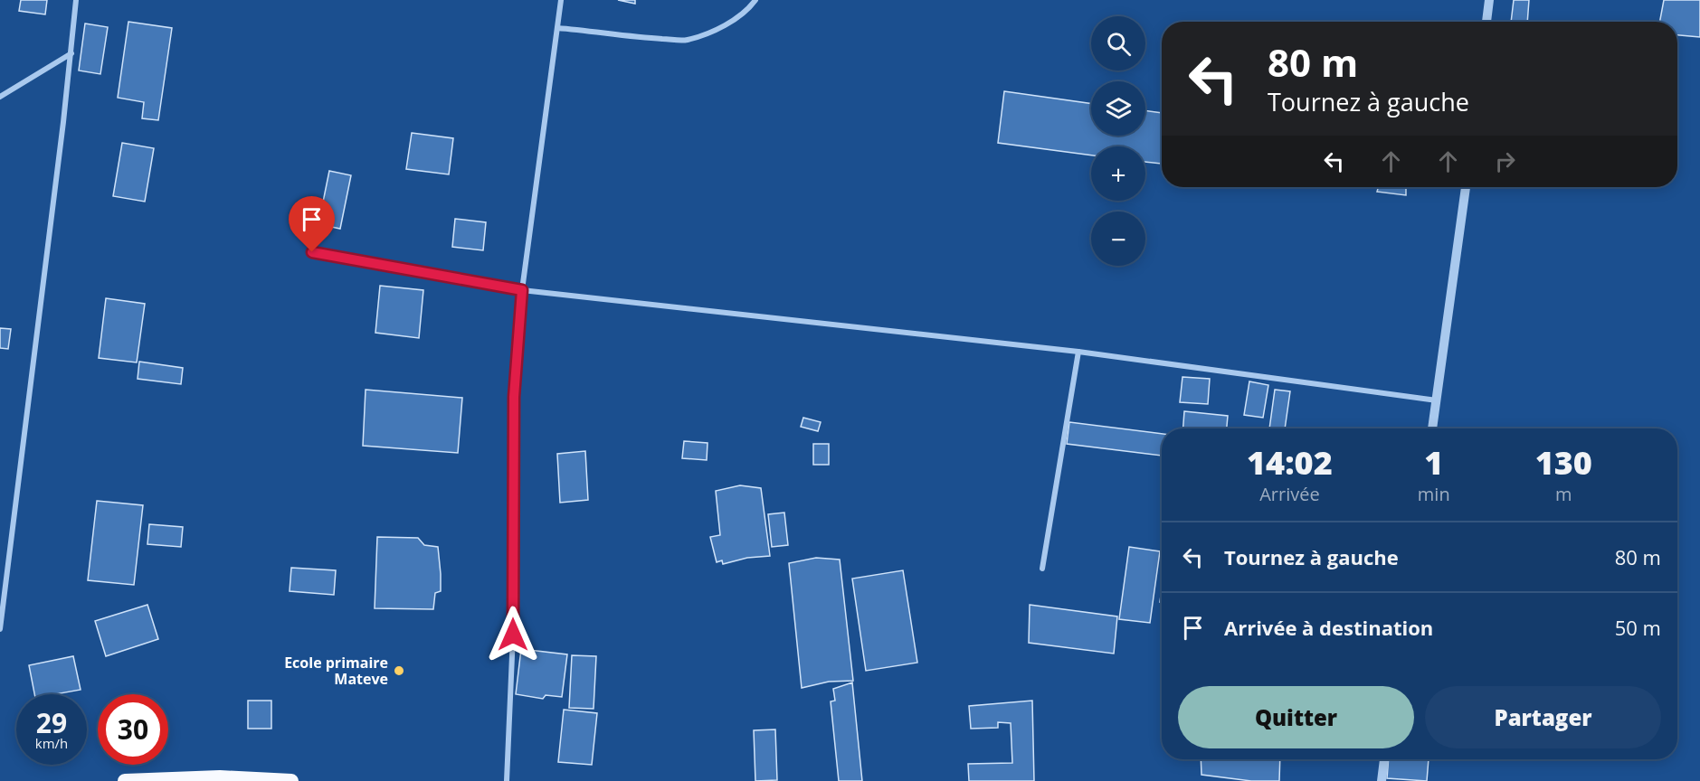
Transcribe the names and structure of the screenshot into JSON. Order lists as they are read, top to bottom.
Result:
{
  "places": ["Ecole primaire Mateve"],
  "page": {
    "map_buttons": ["+", "−"],
    "turn": ["80 m", "Tournez à gauche"],
    "eta": [
      "14:02",
      "Arrivée",
      "1",
      "min",
      "130",
      "m"
    ],
    "list": [
      {
        "name": "Tournez à gauche",
        "value": "80 m"
      },
      {
        "name": "Arrivée à destination",
        "value": "50 m"
      }
    ],
    "buttons": ["Quitter", "Partager"],
    "speed": "29 km/h",
    "limit": "30"
  }
}
